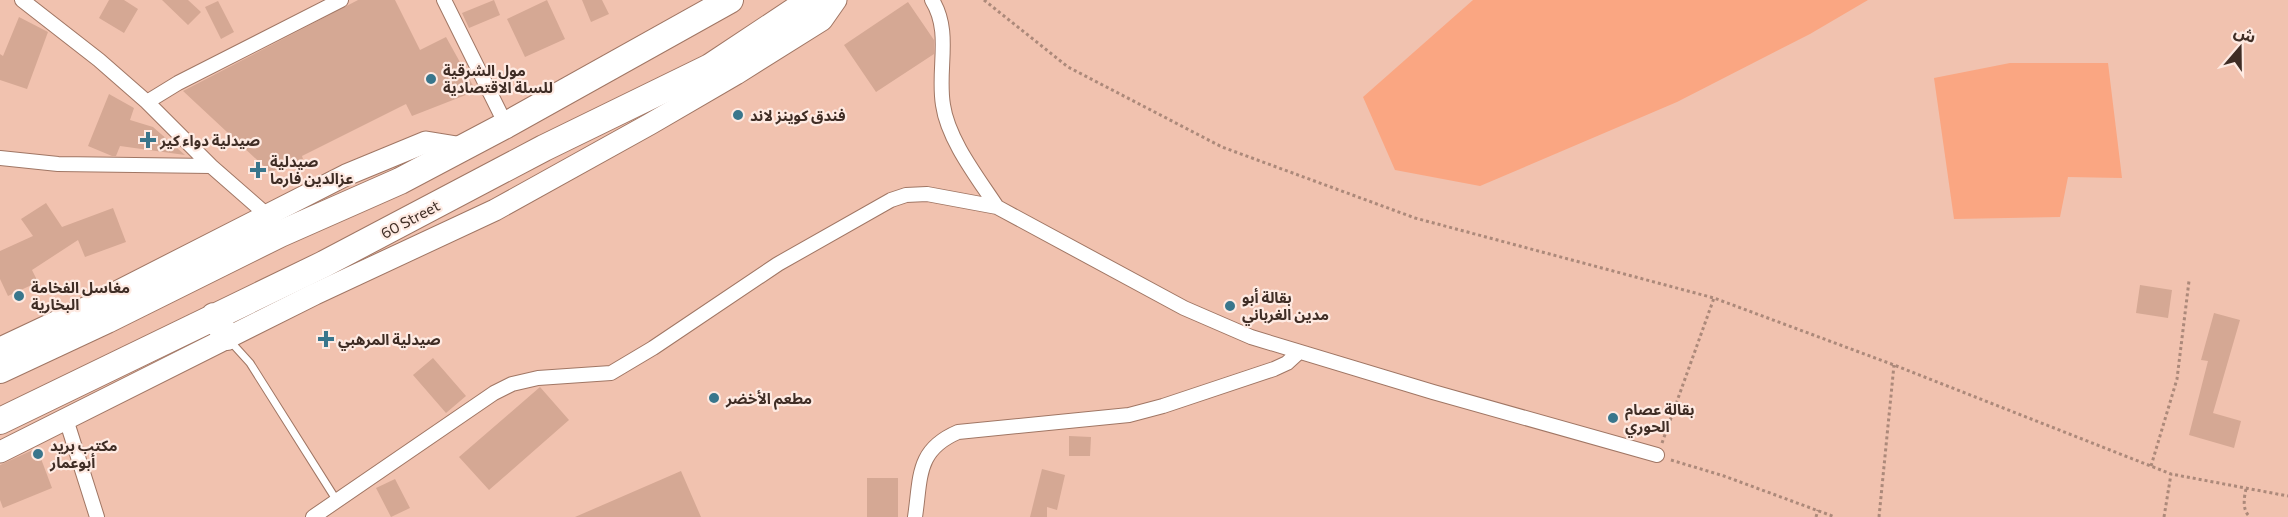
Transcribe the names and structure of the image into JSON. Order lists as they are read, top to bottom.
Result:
{
  "streets": {
    "highway": ["60 Street"]
  },
  "places": {
    "other": [
      "مول الشرقية للسلة الاقتصادية",
      "فندق كوينز لاند",
      "مغاسل الفخامة البخارية",
      "بقالة أبو مدين الغرباني",
      "مطعم الأخضر",
      "بقالة عصام الحوري",
      "مكتب بريد أبوعمار"
    ],
    "health": ["صيدلية دواء كير", "صيدلية عزالدين فارما", "صيدلية المرهبي"]
  },
  "north": "top"
}
